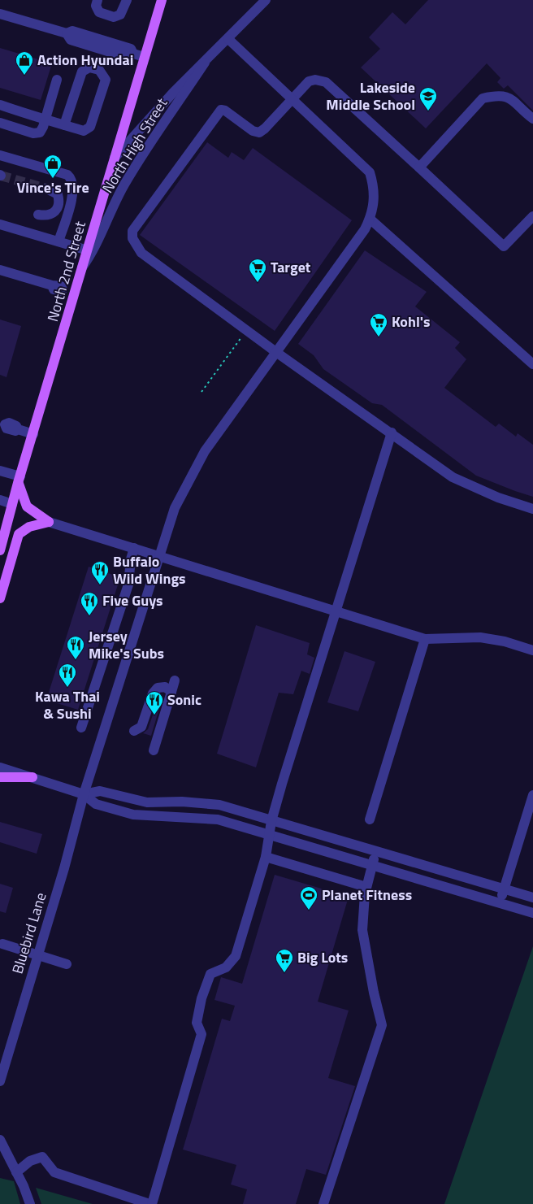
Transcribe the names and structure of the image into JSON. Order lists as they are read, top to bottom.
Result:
{
  "streets": {
    "main road": ["North 2nd Street"],
    "street": ["North High Street", "Bluebird Lane"]
  },
  "crossings": [
    ["North High Street", "North 2nd Street"],
    ["North High Street", "Bluebird Lane"]
  ],
  "places": {
    "shop": ["Action Hyundai", "Vince's Tire"],
    "school or university": ["Lakeside Middle School"],
    "supermarket": ["Target", "Kohl's", "Big Lots"],
    "restaurant": [
      "Buffalo Wild Wings",
      "Five Guys",
      "Jersey Mike's Subs",
      "Kawa Thai & Sushi",
      "Sonic"
    ],
    "sports": ["Planet Fitness"]
  }
}
